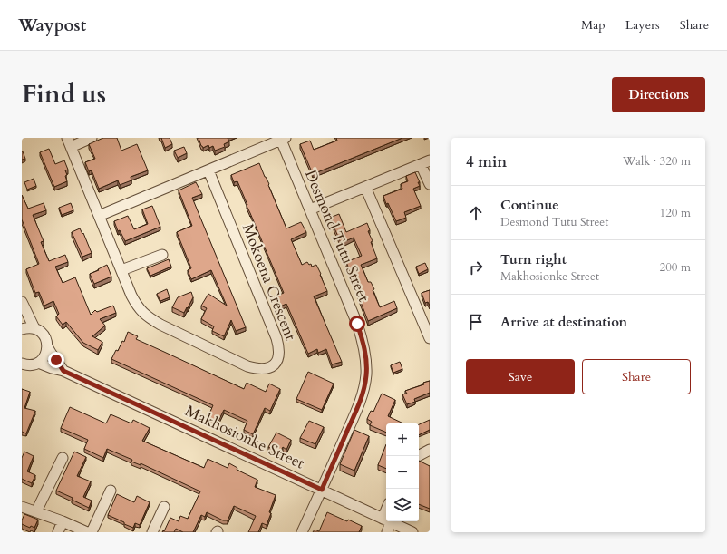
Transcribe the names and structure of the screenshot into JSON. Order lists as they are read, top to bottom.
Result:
{
  "streets": {
    "street": ["Desmond Tutu Street", "Mokoena Crescent", "Makhosionke Street"]
  },
  "crossings": [
    ["Desmond Tutu Street", "Makhosionke Street"]
  ],
  "page": {
    "header": "Waypost",
    "nav": ["Map", "Layers", "Share"],
    "title": "Find us",
    "buttons": [
      "Directions",
      ["Save", "Share"]
    ],
    "heading": ["4 min", "Walk · 320 m"],
    "list": [
      ["Continue", "Desmond Tutu Street", "120 m"],
      ["Turn right", "Makhosionke Street", "200 m"],
      "Arrive at destination"
    ],
    "map_buttons": ["+", "−"]
  }
}
